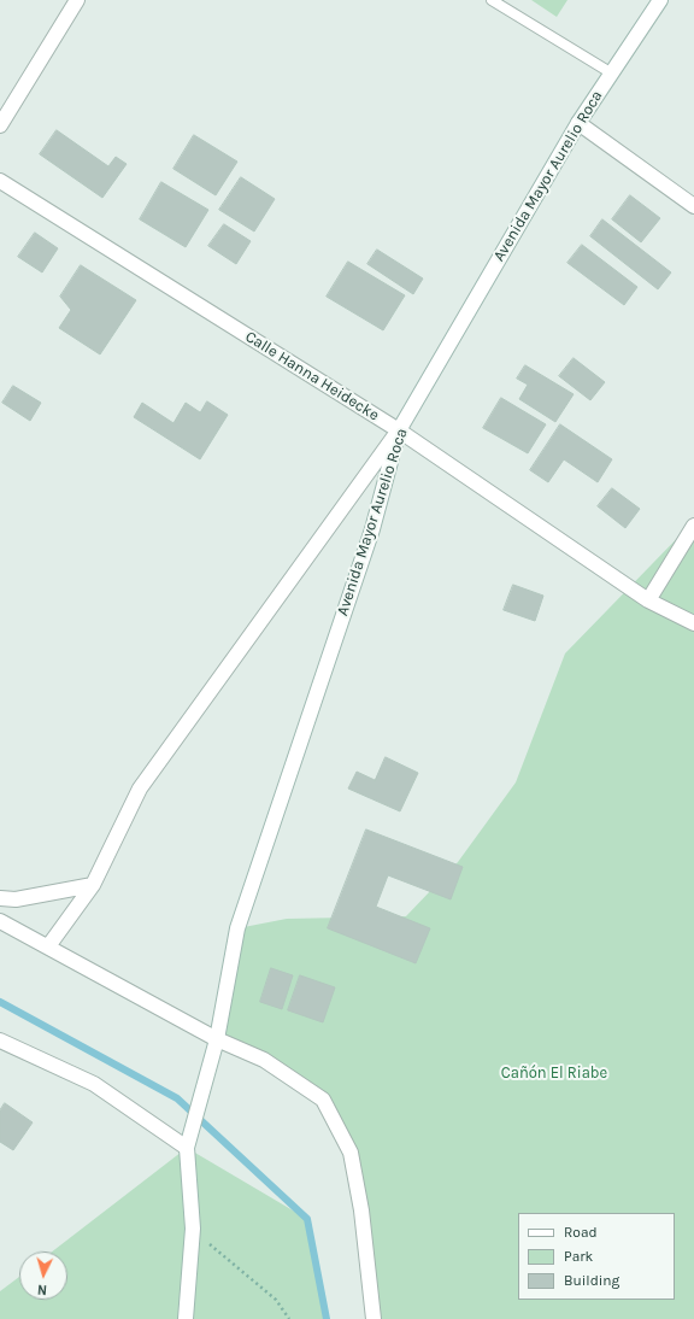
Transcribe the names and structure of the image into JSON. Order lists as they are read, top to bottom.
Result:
{
  "streets": {
    "street": ["Avenida Mayor Aurelio Roca", "Calle Hanna Heidecke"]
  },
  "crossings": [
    ["Avenida Mayor Aurelio Roca", "Calle Hanna Heidecke"]
  ],
  "parks": ["Cañón El Riabe"],
  "legend": ["Road", "Park", "Building"],
  "north": "bottom"
}
